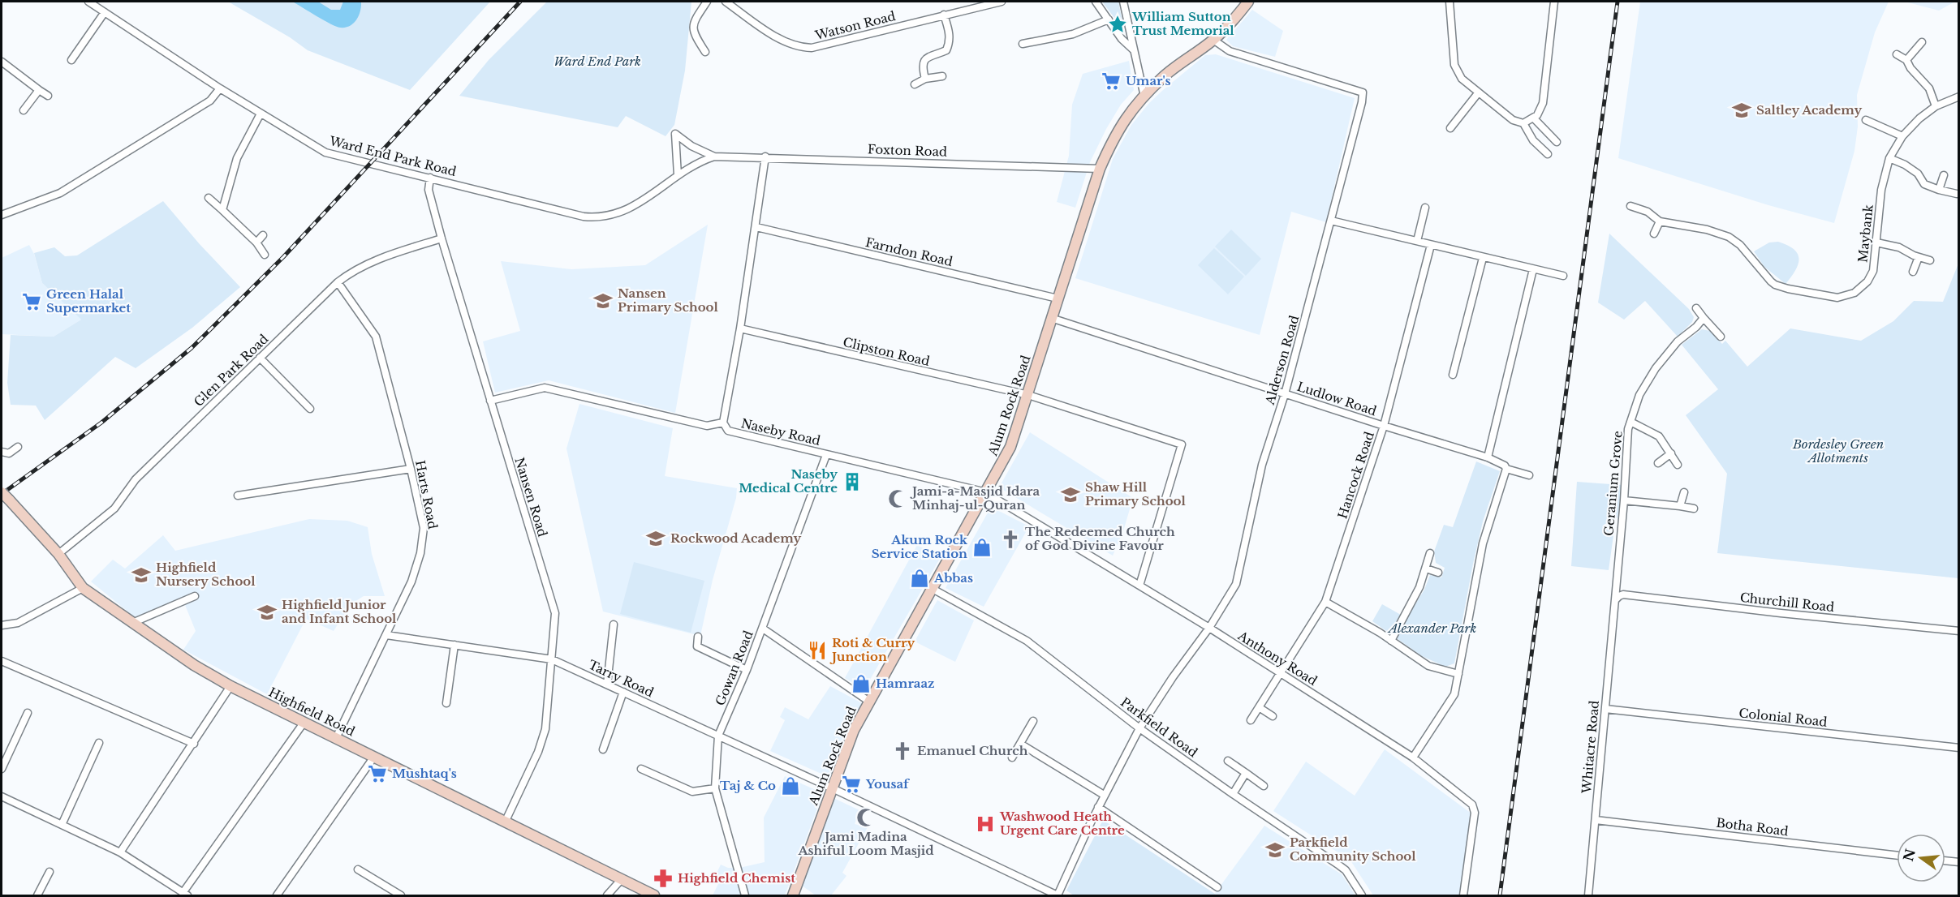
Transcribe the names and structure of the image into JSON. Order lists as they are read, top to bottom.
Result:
{
  "streets": {
    "street": [
      "Watson Road",
      "Foxton Road",
      "Ward End Park Road",
      "Maybank",
      "Farndon Road",
      "Clipston Road",
      "Alderson Road",
      "Glen Park Road",
      "Ludlow Road",
      "Alum Rock Road",
      "Naseby Road",
      "Hancock Road",
      "Geranium Grove",
      "Harts Road",
      "Nansen Road",
      "Churchill Road",
      "Anthony Road",
      "Gowan Road",
      "Tarry Road",
      "Highfield Road",
      "Colonial Road",
      "Parkfield Road",
      "Whitacre Road",
      "Botha Road"
    ]
  },
  "crossings": [
    ["Foxton Road", "Ward End Park Road"],
    ["Foxton Road", "Alum Rock Road"],
    ["Ward End Park Road", "Nansen Road"],
    ["Farndon Road", "Alum Rock Road"],
    ["Clipston Road", "Alum Rock Road"],
    ["Clipston Road", "Anthony Road"],
    ["Alderson Road", "Ludlow Road"],
    ["Alderson Road", "Alum Rock Road"],
    ["Alderson Road", "Anthony Road"],
    ["Alderson Road", "Tarry Road"],
    ["Alderson Road", "Parkfield Road"],
    ["Glen Park Road", "Harts Road"],
    ["Glen Park Road", "Nansen Road"],
    ["Glen Park Road", "Highfield Road"],
    ["Ludlow Road", "Alum Rock Road"],
    ["Ludlow Road", "Hancock Road"],
    ["Alum Rock Road", "Naseby Road"],
    ["Alum Rock Road", "Anthony Road"],
    ["Alum Rock Road", "Tarry Road"],
    ["Alum Rock Road", "Parkfield Road"],
    ["Naseby Road", "Nansen Road"],
    ["Naseby Road", "Anthony Road"],
    ["Naseby Road", "Gowan Road"],
    ["Hancock Road", "Anthony Road"],
    ["Geranium Grove", "Churchill Road"],
    ["Geranium Grove", "Whitacre Road"],
    ["Harts Road", "Tarry Road"],
    ["Harts Road", "Highfield Road"],
    ["Nansen Road", "Tarry Road"],
    ["Nansen Road", "Highfield Road"],
    ["Churchill Road", "Whitacre Road"],
    ["Gowan Road", "Tarry Road"],
    ["Colonial Road", "Whitacre Road"],
    ["Whitacre Road", "Botha Road"]
  ],
  "parks": ["Ward End Park", "Bordesley Green Allotments", "Alexander Park"],
  "places": {
    "place": ["William Sutton Trust Memorial"],
    "supermarket": [
      "Umar's",
      "Green Halal Supermarket",
      "Mushtaq's",
      "Yousaf"
    ],
    "school or university": [
      "Saltley Academy",
      "Nansen Primary School",
      "Shaw Hill Primary School",
      "Rockwood Academy",
      "Highfield Nursery School",
      "Highfield Junior and Infant School",
      "Parkfield Community School"
    ],
    "building": ["Naseby Medical Centre"],
    "mosque": ["Jami-a-Masjid Idara Minhaj-ul-Quran", "Jami Madina Ashiful Loom Masjid"],
    "church": ["The Redeemed Church of God Divine Favour", "Emanuel Church"],
    "shop": [
      "Akum Rock Service Station",
      "Abbas",
      "Hamraaz",
      "Taj & Co"
    ],
    "restaurant": ["Roti & Curry Junction"],
    "hospital": ["Washwood Heath Urgent Care Centre"],
    "pharmacy": ["Highfield Chemist"]
  },
  "north": "left"
}
